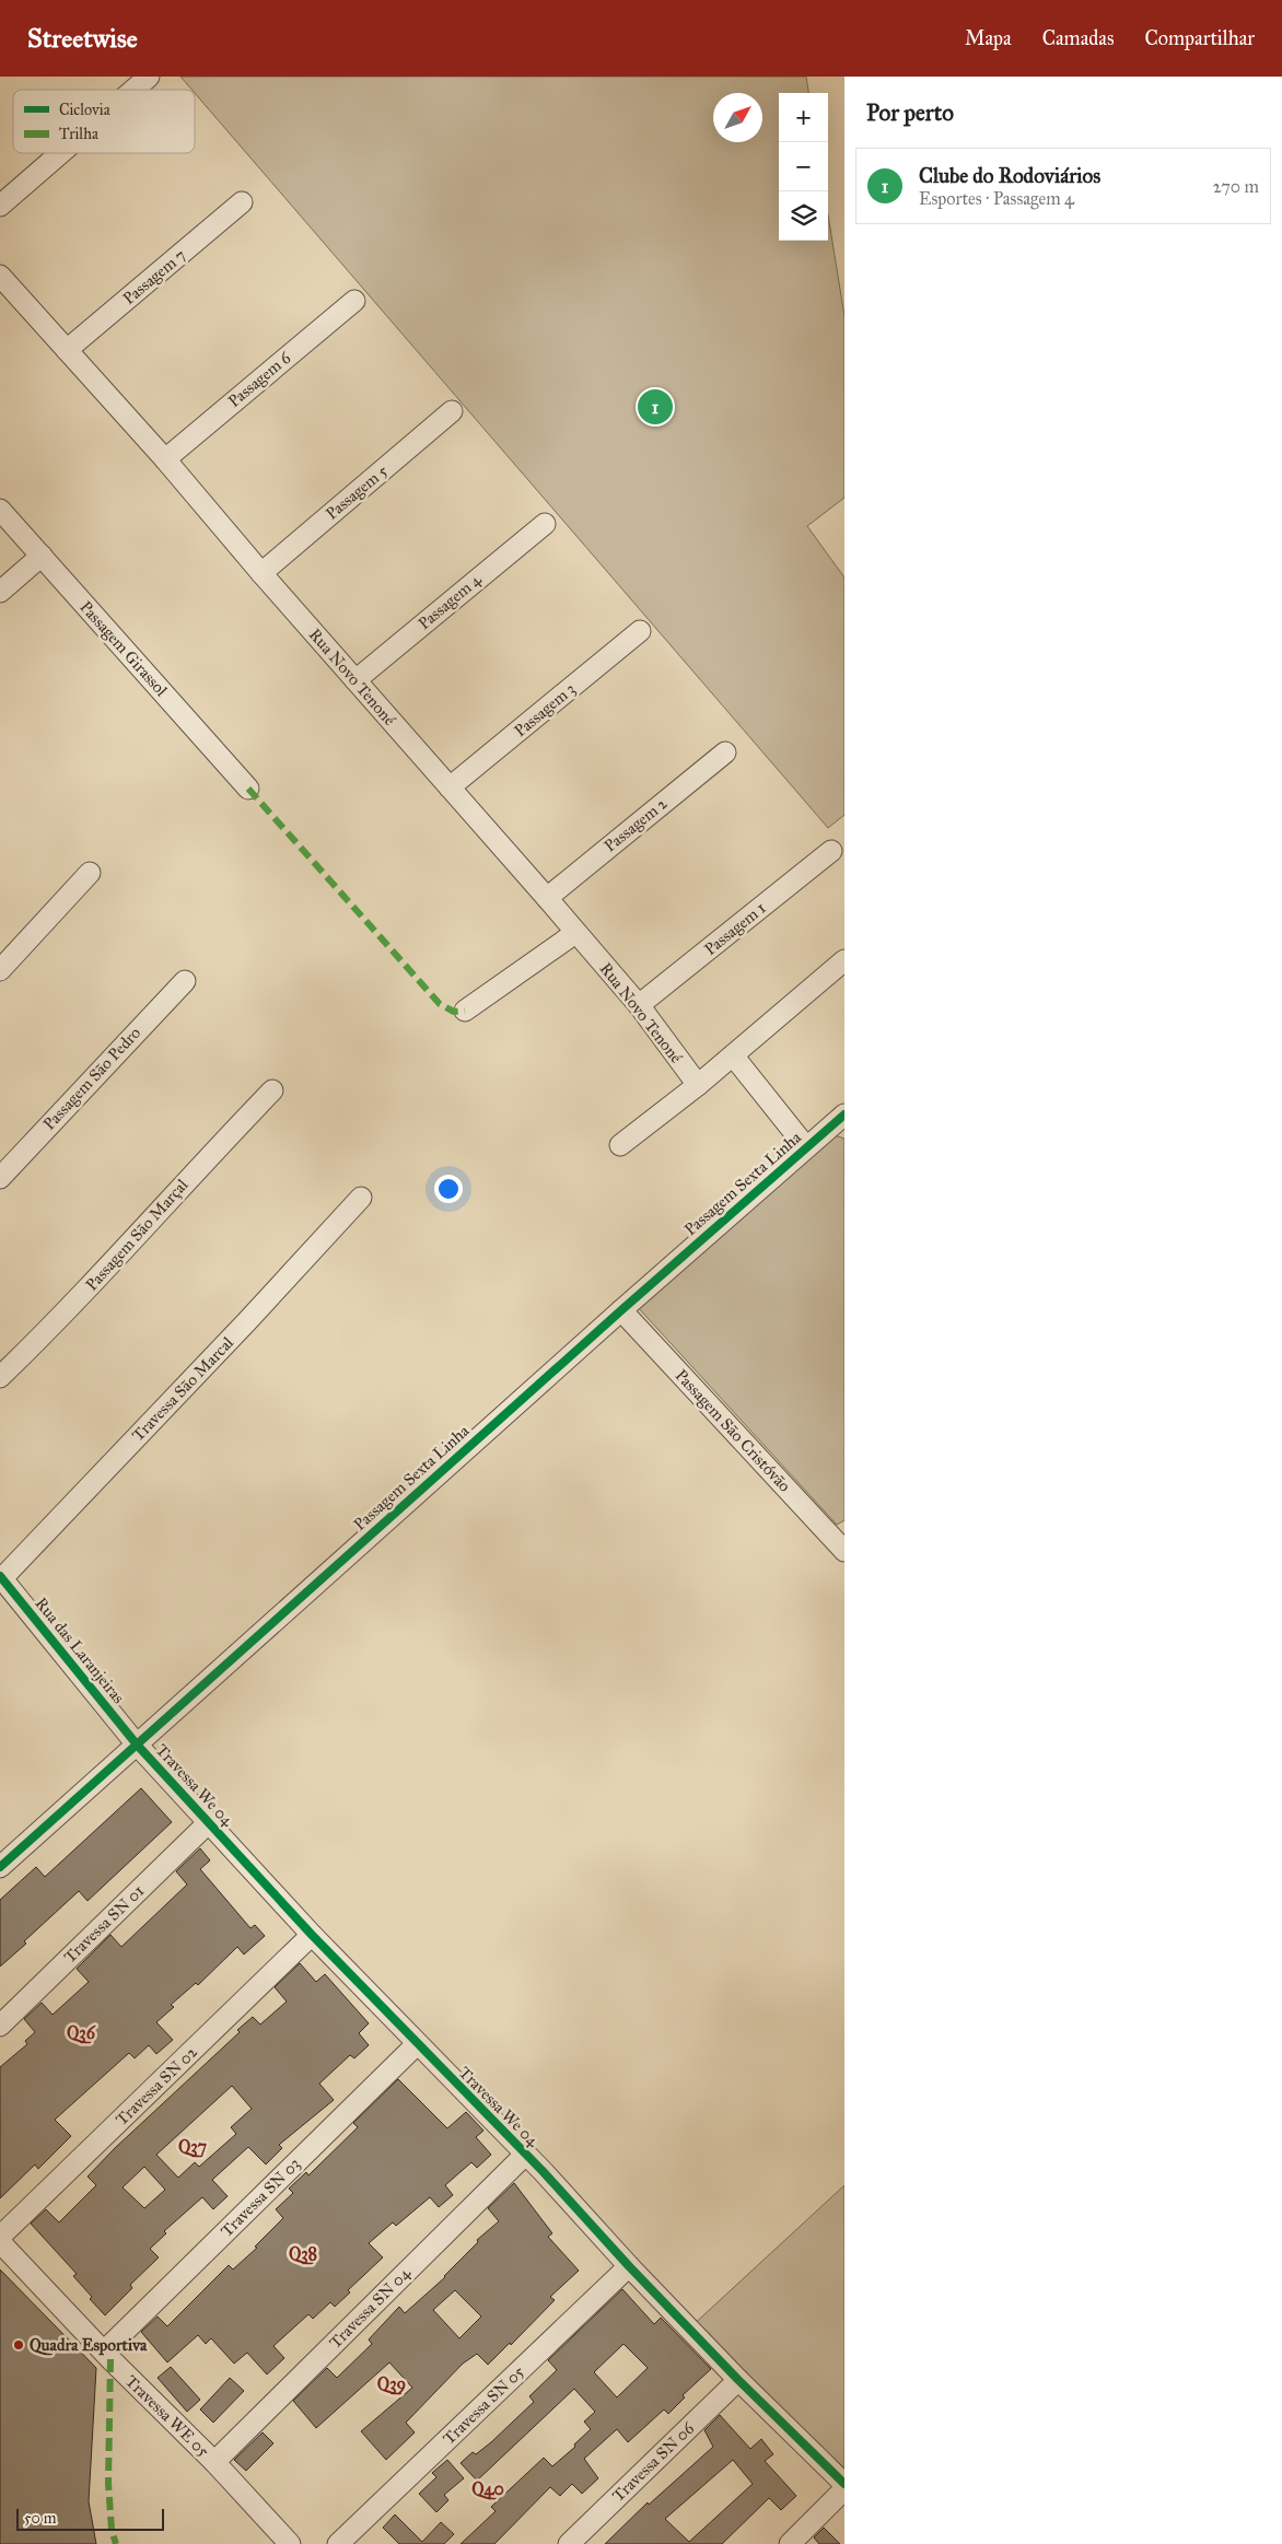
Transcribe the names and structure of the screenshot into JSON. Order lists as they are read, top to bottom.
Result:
{
  "streets": {
    "street": [
      "Passagem 7",
      "Passagem 6",
      "Passagem 5",
      "Passagem 4",
      "Passagem Girassol",
      "Rua Novo Tenoné",
      "Passagem 3",
      "Passagem 2",
      "Passagem 1",
      "Passagem São Pedro",
      "Passagem Sexta Linha",
      "Passagem São Marçal",
      "Travessa São Marcal",
      "Passagem São Cristóvão",
      "Rua das Laranjeiras",
      "Travessa We 04",
      "Travessa SN 01",
      "Travessa SN 02",
      "Travessa SN 03",
      "Travessa SN 04",
      "Travessa SN 05",
      "Travessa WE 05",
      "Travessa SN 06"
    ]
  },
  "crossings": [
    ["Passagem 7", "Rua Novo Tenoné"],
    ["Passagem 6", "Rua Novo Tenoné"],
    ["Passagem 5", "Rua Novo Tenoné"],
    ["Passagem 4", "Rua Novo Tenoné"],
    ["Rua Novo Tenoné", "Passagem 3"],
    ["Rua Novo Tenoné", "Passagem 2"],
    ["Rua Novo Tenoné", "Passagem 1"],
    ["Passagem Sexta Linha", "Passagem São Cristóvão"],
    ["Passagem Sexta Linha", "Rua das Laranjeiras"],
    ["Passagem Sexta Linha", "Travessa We 04"],
    ["Travessa São Marcal", "Rua das Laranjeiras"],
    ["Rua das Laranjeiras", "Travessa We 04"],
    ["Travessa We 04", "Travessa SN 01"],
    ["Travessa We 04", "Travessa SN 02"],
    ["Travessa We 04", "Travessa SN 03"],
    ["Travessa We 04", "Travessa SN 04"],
    ["Travessa We 04", "Travessa SN 05"],
    ["Travessa We 04", "Travessa SN 06"],
    ["Travessa SN 03", "Travessa WE 05"],
    ["Travessa SN 04", "Travessa WE 05"]
  ],
  "districts": [
    "Q36",
    "Q37",
    "Q38",
    "Q39",
    "Q40"
  ],
  "places": ["Quadra Esportiva"],
  "legend": ["Ciclovia", "Trilha"],
  "scale_bar": "50 m",
  "north": "top right",
  "page": {
    "header": "Streetwise",
    "nav": ["Mapa", "Camadas", "Compartilhar"],
    "heading": "Por perto",
    "map_buttons": ["+", "−"],
    "list": [
      {
        "mark": "1",
        "name": "Clube do Rodoviários",
        "note": "Esportes · Passagem 4",
        "value": "270 m"
      }
    ],
    "pins": "1",
    "scale": "50 m"
  }
}
